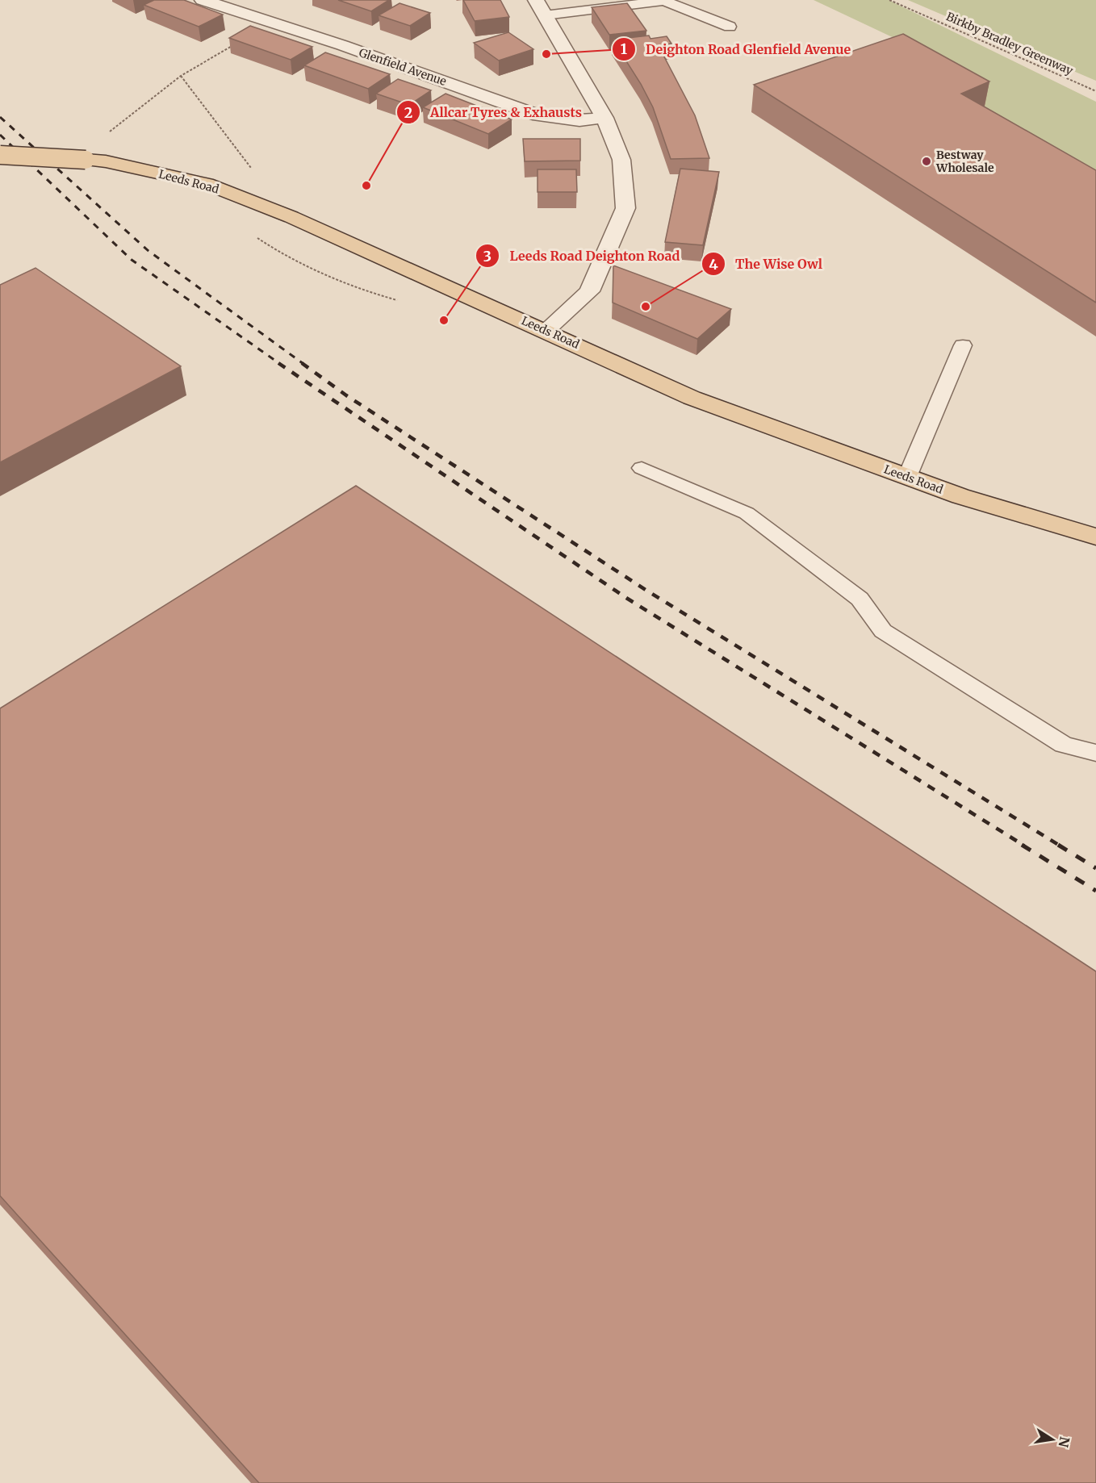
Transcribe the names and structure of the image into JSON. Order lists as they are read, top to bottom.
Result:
{
  "streets": {
    "main road": ["Leeds Road"],
    "street": ["Glenfield Avenue"],
    "path": ["Birkby Bradley Greenway"]
  },
  "places": [
    "Deighton Road Glenfield Avenue",
    "Bestway Wholesale",
    "Allcar Tyres & Exhausts",
    "The Wise Owl",
    "Leeds Road Deighton Road"
  ],
  "north": "right"
}
